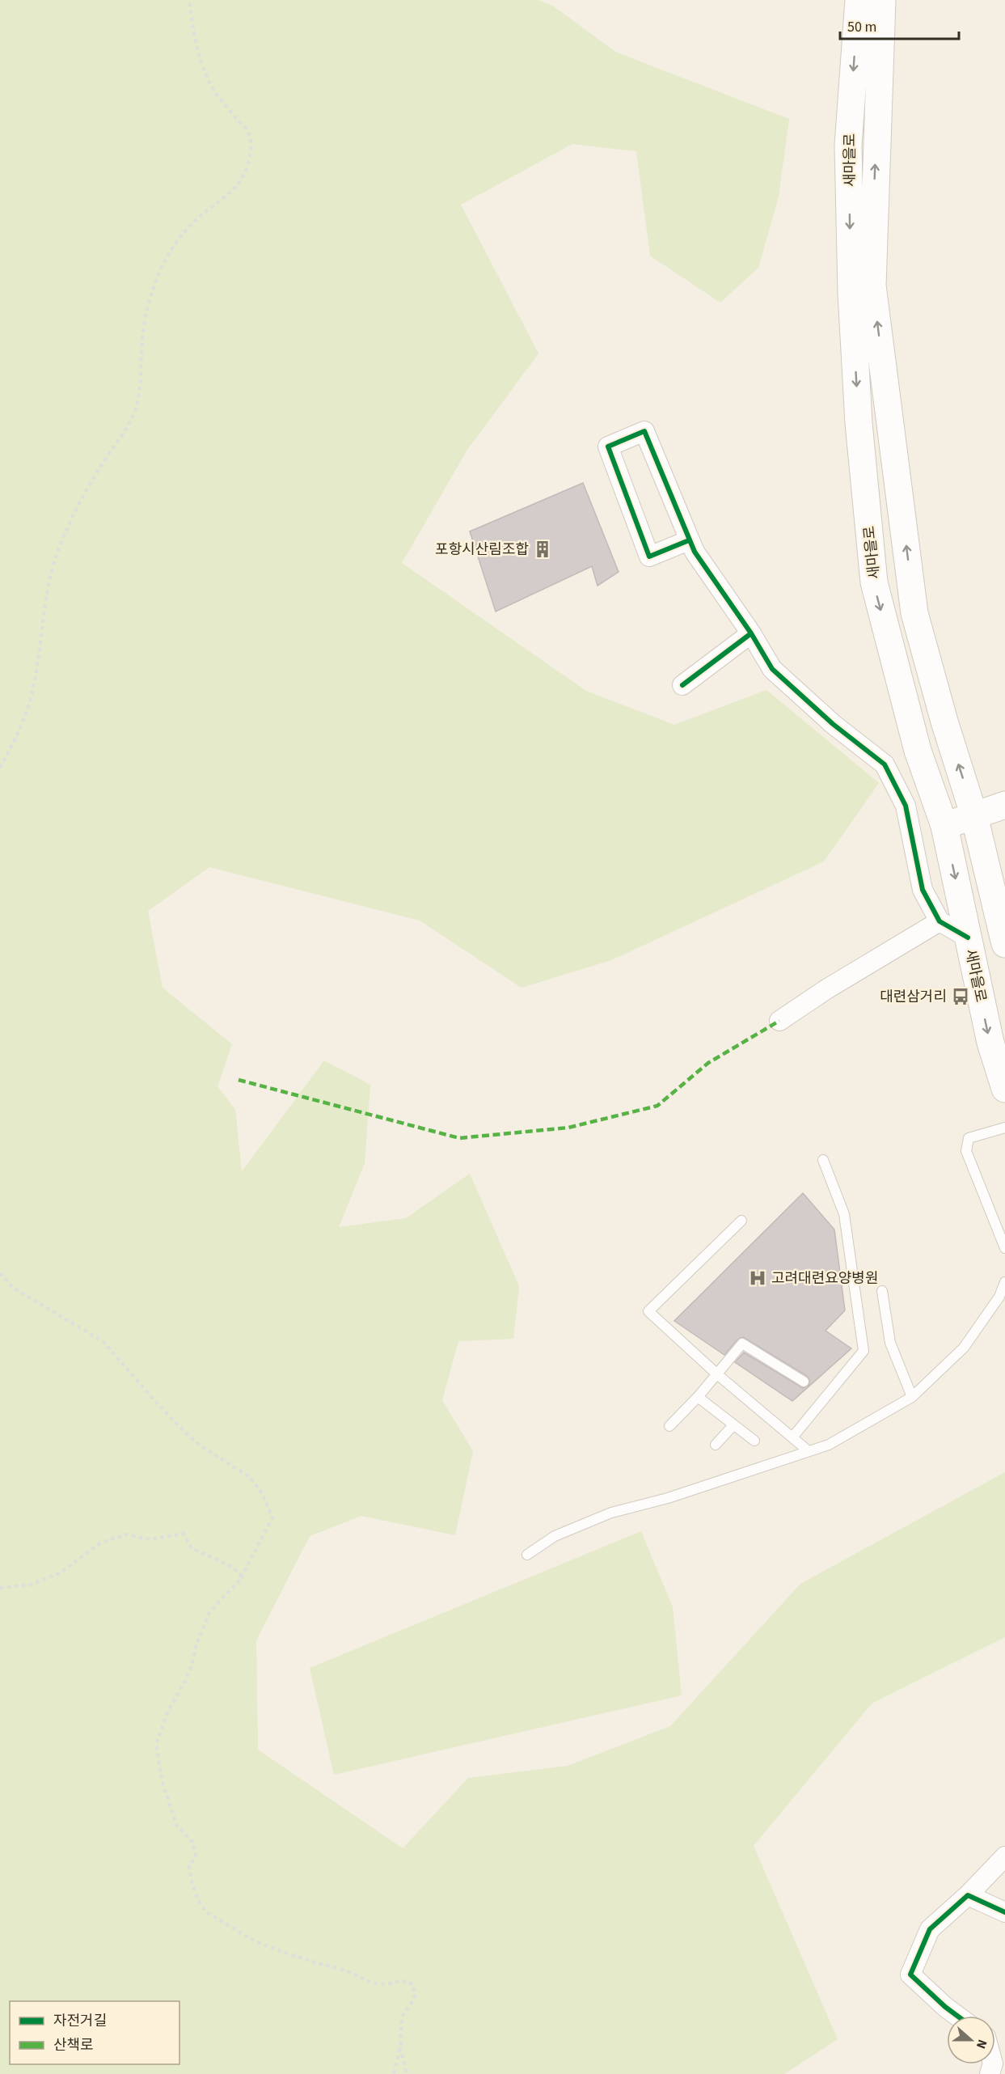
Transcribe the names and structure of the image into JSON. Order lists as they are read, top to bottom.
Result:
{
  "streets": {
    "main road": ["새마을로"]
  },
  "places": {
    "building": ["포항시산림조합"],
    "bus stop": ["대련삼거리"],
    "hospital": ["고려대련요양병원"]
  },
  "legend": ["자전거길", "산책로"],
  "scale_bar": "50 m",
  "north": "right"
}
